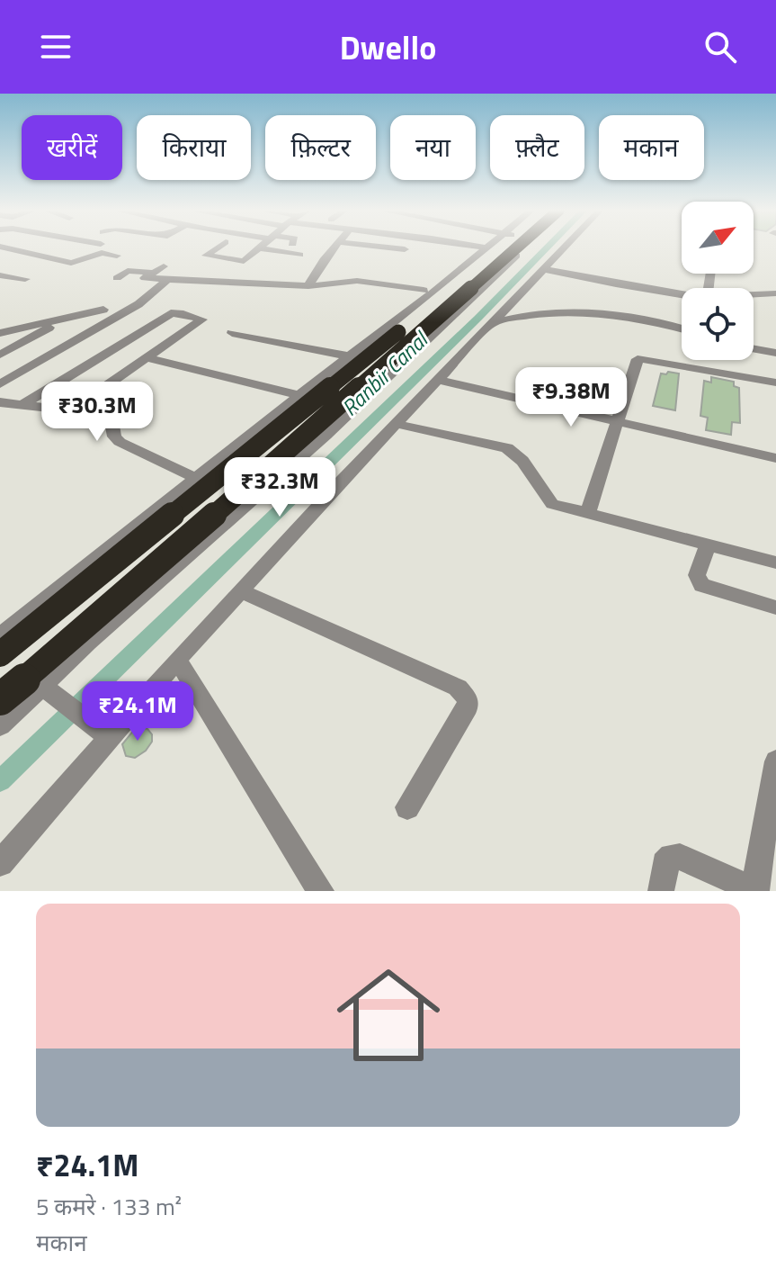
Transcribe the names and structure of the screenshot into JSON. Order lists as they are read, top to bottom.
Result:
{
  "water": ["Ranbir Canal"],
  "north": "top right",
  "page": {
    "header": "Dwello",
    "chip": [
      "खरीदें",
      "किराया",
      "फ़िल्टर",
      "नया",
      "फ़्लैट",
      "मकान"
    ],
    "price": [
      "₹9.38M",
      "₹30.3M",
      "₹32.3M",
      "₹24.1M"
    ],
    "list": [
      {
        "name": "₹24.1M",
        "note": "5 कमरे · 133 m² · मकान"
      }
    ]
  }
}
